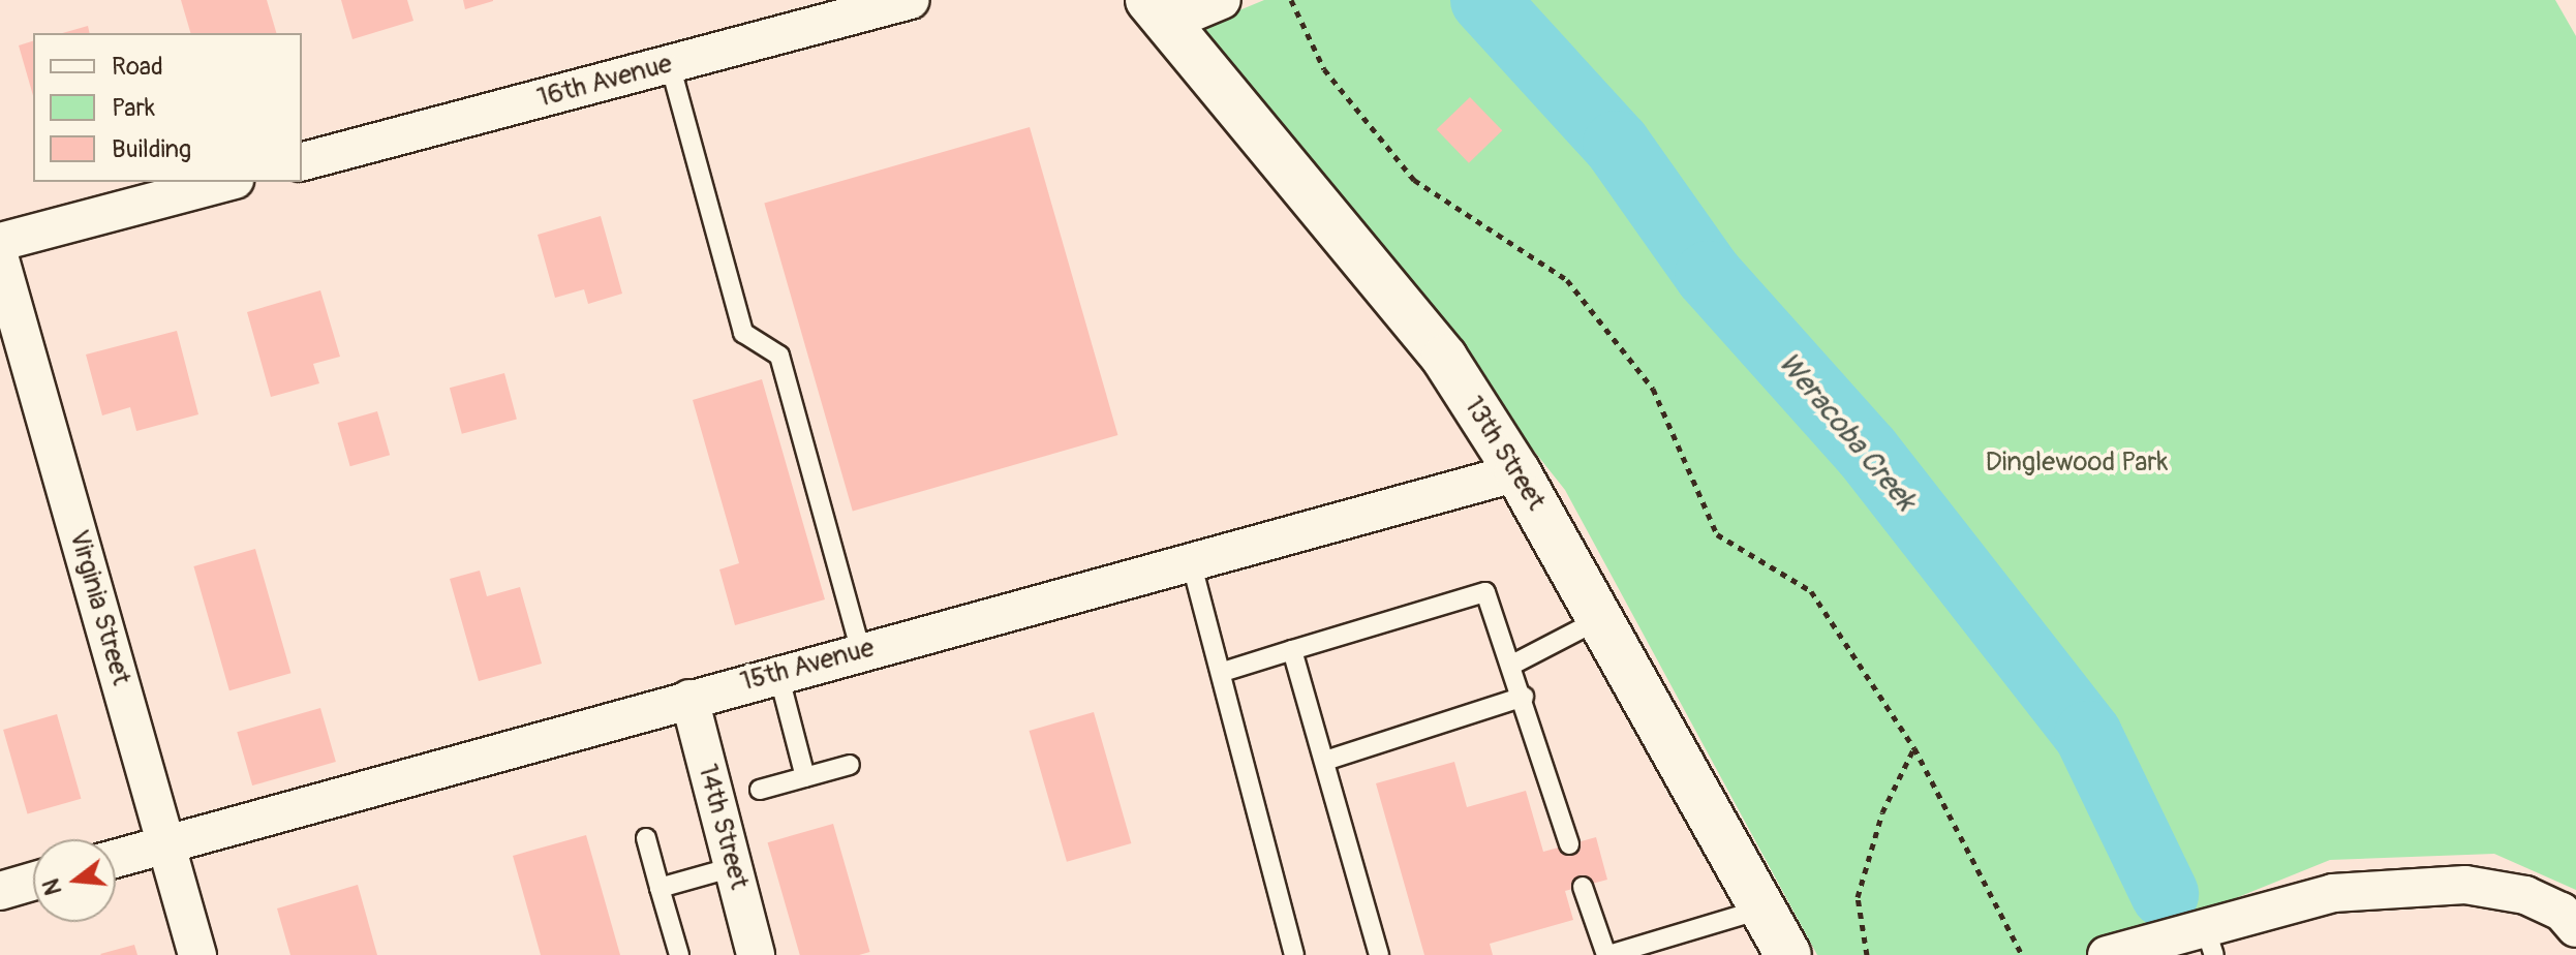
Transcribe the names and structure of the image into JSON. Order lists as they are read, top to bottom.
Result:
{
  "streets": {
    "main road": ["13th Street"],
    "street": [
      "16th Avenue",
      "Virginia Street",
      "15th Avenue",
      "14th Street"
    ]
  },
  "crossings": [
    ["13th Street", "15th Avenue"],
    ["Virginia Street", "15th Avenue"],
    ["15th Avenue", "14th Street"]
  ],
  "water": ["Weracoba Creek"],
  "parks": ["Dinglewood Park"],
  "legend": ["Road", "Park", "Building"],
  "north": "left"
}
